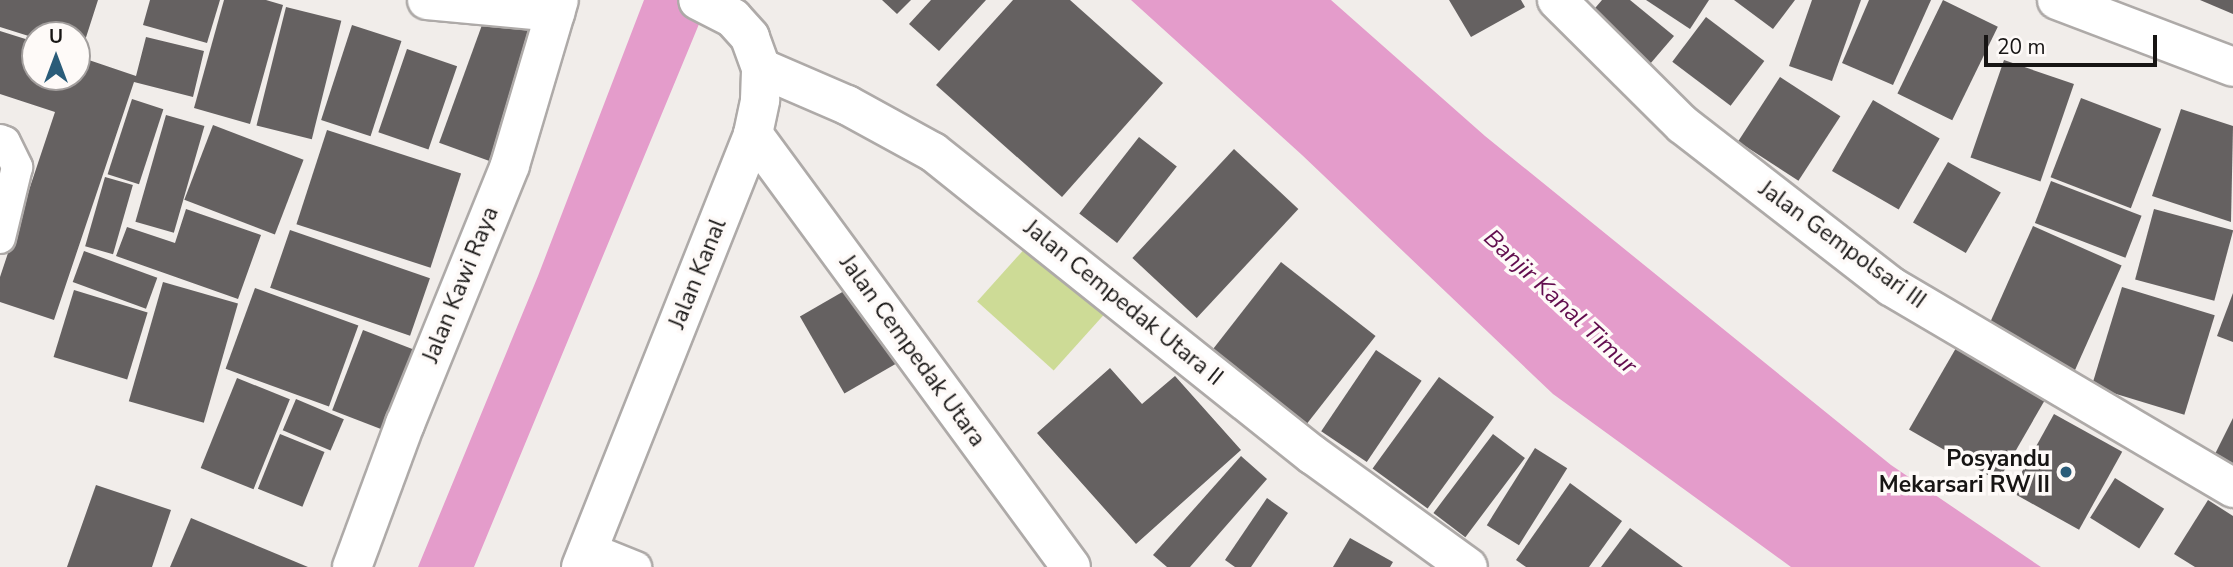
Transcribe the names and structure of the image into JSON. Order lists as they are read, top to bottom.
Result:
{
  "streets": {
    "street": [
      "Jalan Gempolsari III",
      "Jalan Kanal",
      "Jalan Kawi Raya",
      "Jalan Cempedak Utara II",
      "Jalan Cempedak Utara"
    ]
  },
  "crossings": [
    ["Jalan Kanal", "Jalan Cempedak Utara II"],
    ["Jalan Kanal", "Jalan Cempedak Utara"]
  ],
  "water": ["Banjir Kanal Timur"],
  "places": ["Posyandu Mekarsari RW II"],
  "scale_bar": "20 m",
  "north": "top"
}
